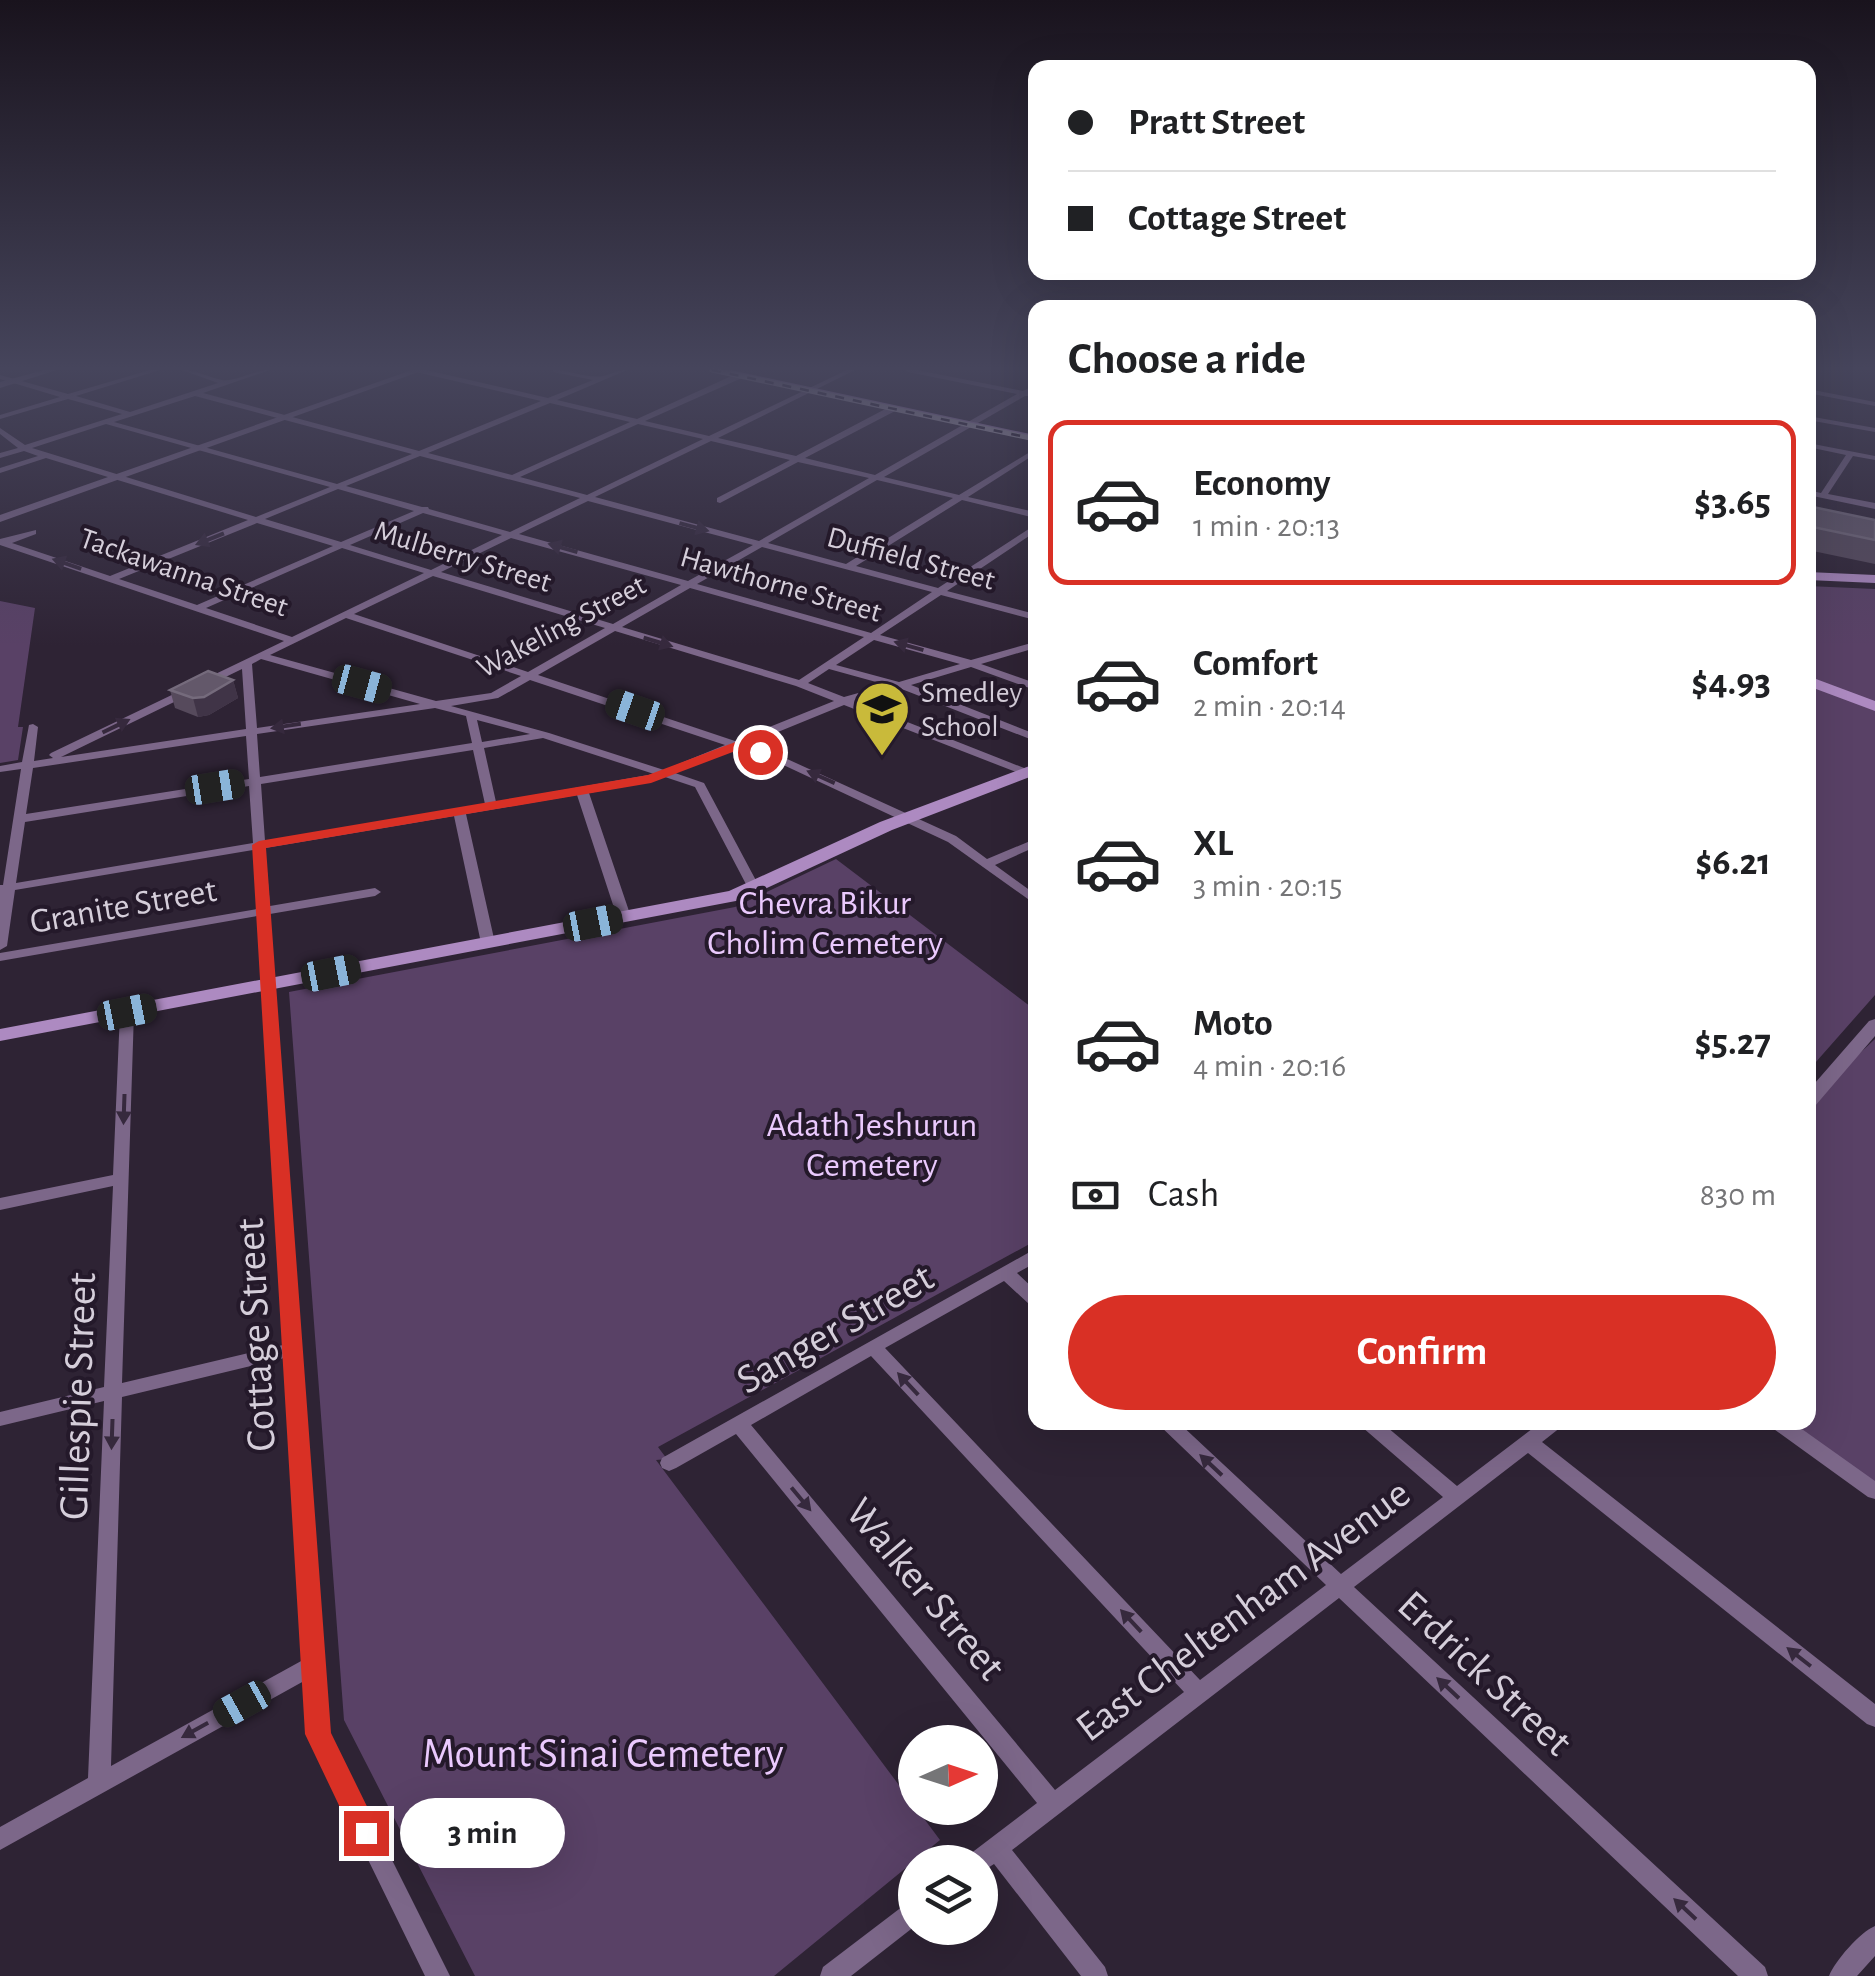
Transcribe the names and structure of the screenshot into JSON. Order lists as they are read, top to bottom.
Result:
{
  "streets": {
    "street": [
      "Mulberry Street",
      "Duffield Street",
      "Tackawanna Street",
      "Hawthorne Street",
      "Wakeling Street",
      "Granite Street",
      "Sanger Street",
      "Cottage Street",
      "Gillespie Street",
      "Walker Street",
      "East Cheltenham Avenue",
      "Erdrick Street"
    ]
  },
  "crossings": [
    ["Mulberry Street", "Wakeling Street"],
    ["Duffield Street", "Wakeling Street"],
    ["Hawthorne Street", "Wakeling Street"],
    ["Wakeling Street", "Cottage Street"],
    ["Granite Street", "Cottage Street"],
    ["Sanger Street", "Walker Street"],
    ["Walker Street", "East Cheltenham Avenue"],
    ["East Cheltenham Avenue", "Erdrick Street"]
  ],
  "one_way": [
    "Tackawanna Street",
    "Gillespie Street",
    "Walker Street",
    "Erdrick Street"
  ],
  "parks": ["Chevra Bikur Cholim Cemetery", "Adath Jeshurun Cemetery", "Mount Sinai Cemetery"],
  "places": {
    "school or university": ["Smedley School"]
  },
  "north": "right",
  "page": {
    "banner": ["Pratt Street", "Cottage Street"],
    "heading": "Choose a ride",
    "list": [
      {
        "name": "Economy",
        "note": "1 min · 20:13",
        "value": "$3.65"
      },
      {
        "name": "Comfort",
        "note": "2 min · 20:14",
        "value": "$4.93"
      },
      {
        "name": "XL",
        "note": "3 min · 20:15",
        "value": "$6.21"
      },
      {
        "name": "Moto",
        "note": "4 min · 20:16",
        "value": "$5.27"
      }
    ],
    "pay": ["Cash", "830 m"],
    "buttons": "Confirm",
    "bubble": "3 min"
  }
}
